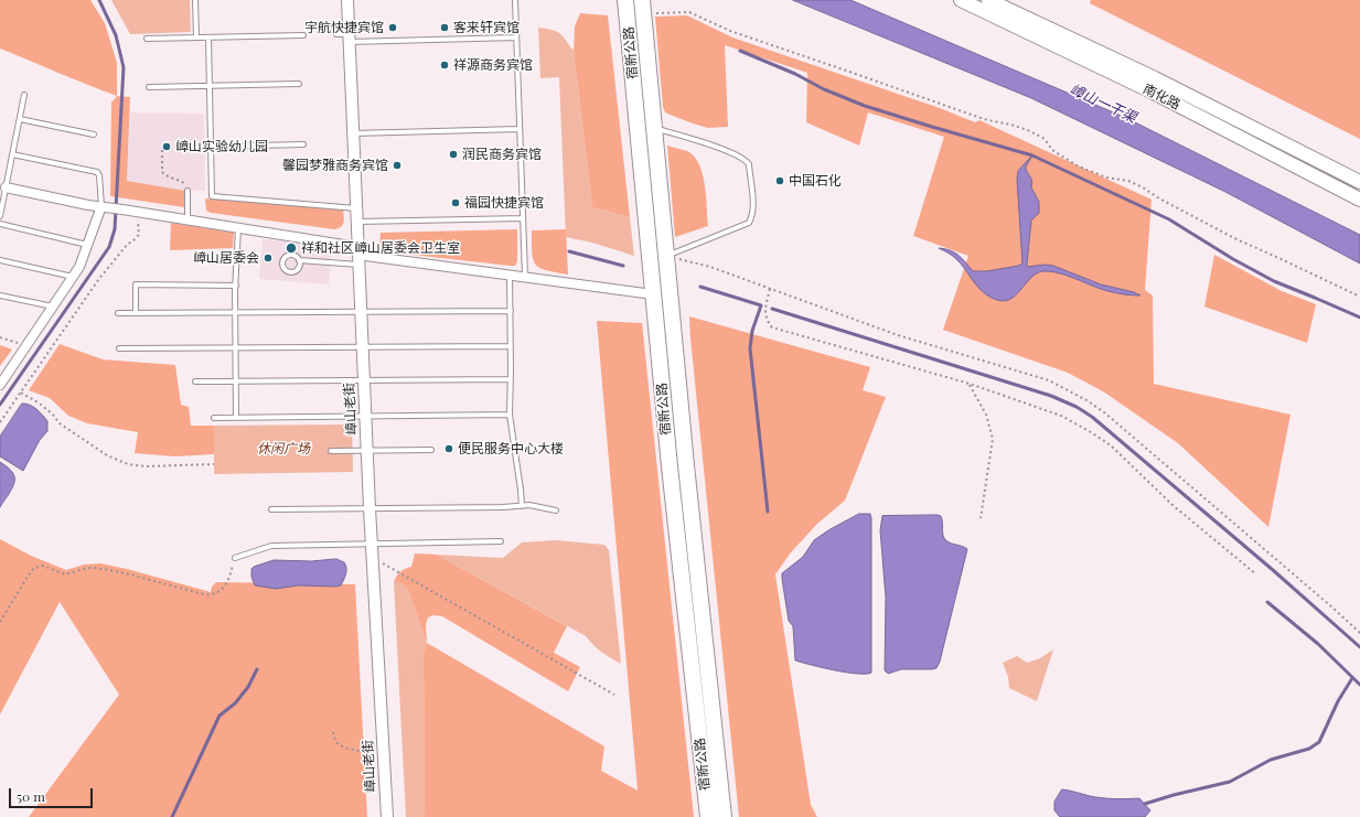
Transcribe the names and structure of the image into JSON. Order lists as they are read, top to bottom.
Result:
{
  "streets": {
    "highway": ["宿新公路"],
    "main road": ["南化路"],
    "street": ["嶂山老街"]
  },
  "water": ["嶂山一干渠"],
  "parks": ["休闲广场"],
  "places": [
    "宇航快捷宾馆",
    "客来轩宾馆",
    "祥源商务宾馆",
    "嶂山实验幼儿园",
    "润民商务宾馆",
    "馨园梦雅商务宾馆",
    "中国石化",
    "福园快捷宾馆",
    "祥和社区嶂山居委会卫生室",
    "嶂山居委会",
    "便民服务中心大楼"
  ],
  "scale_bar": "50 m"
}
